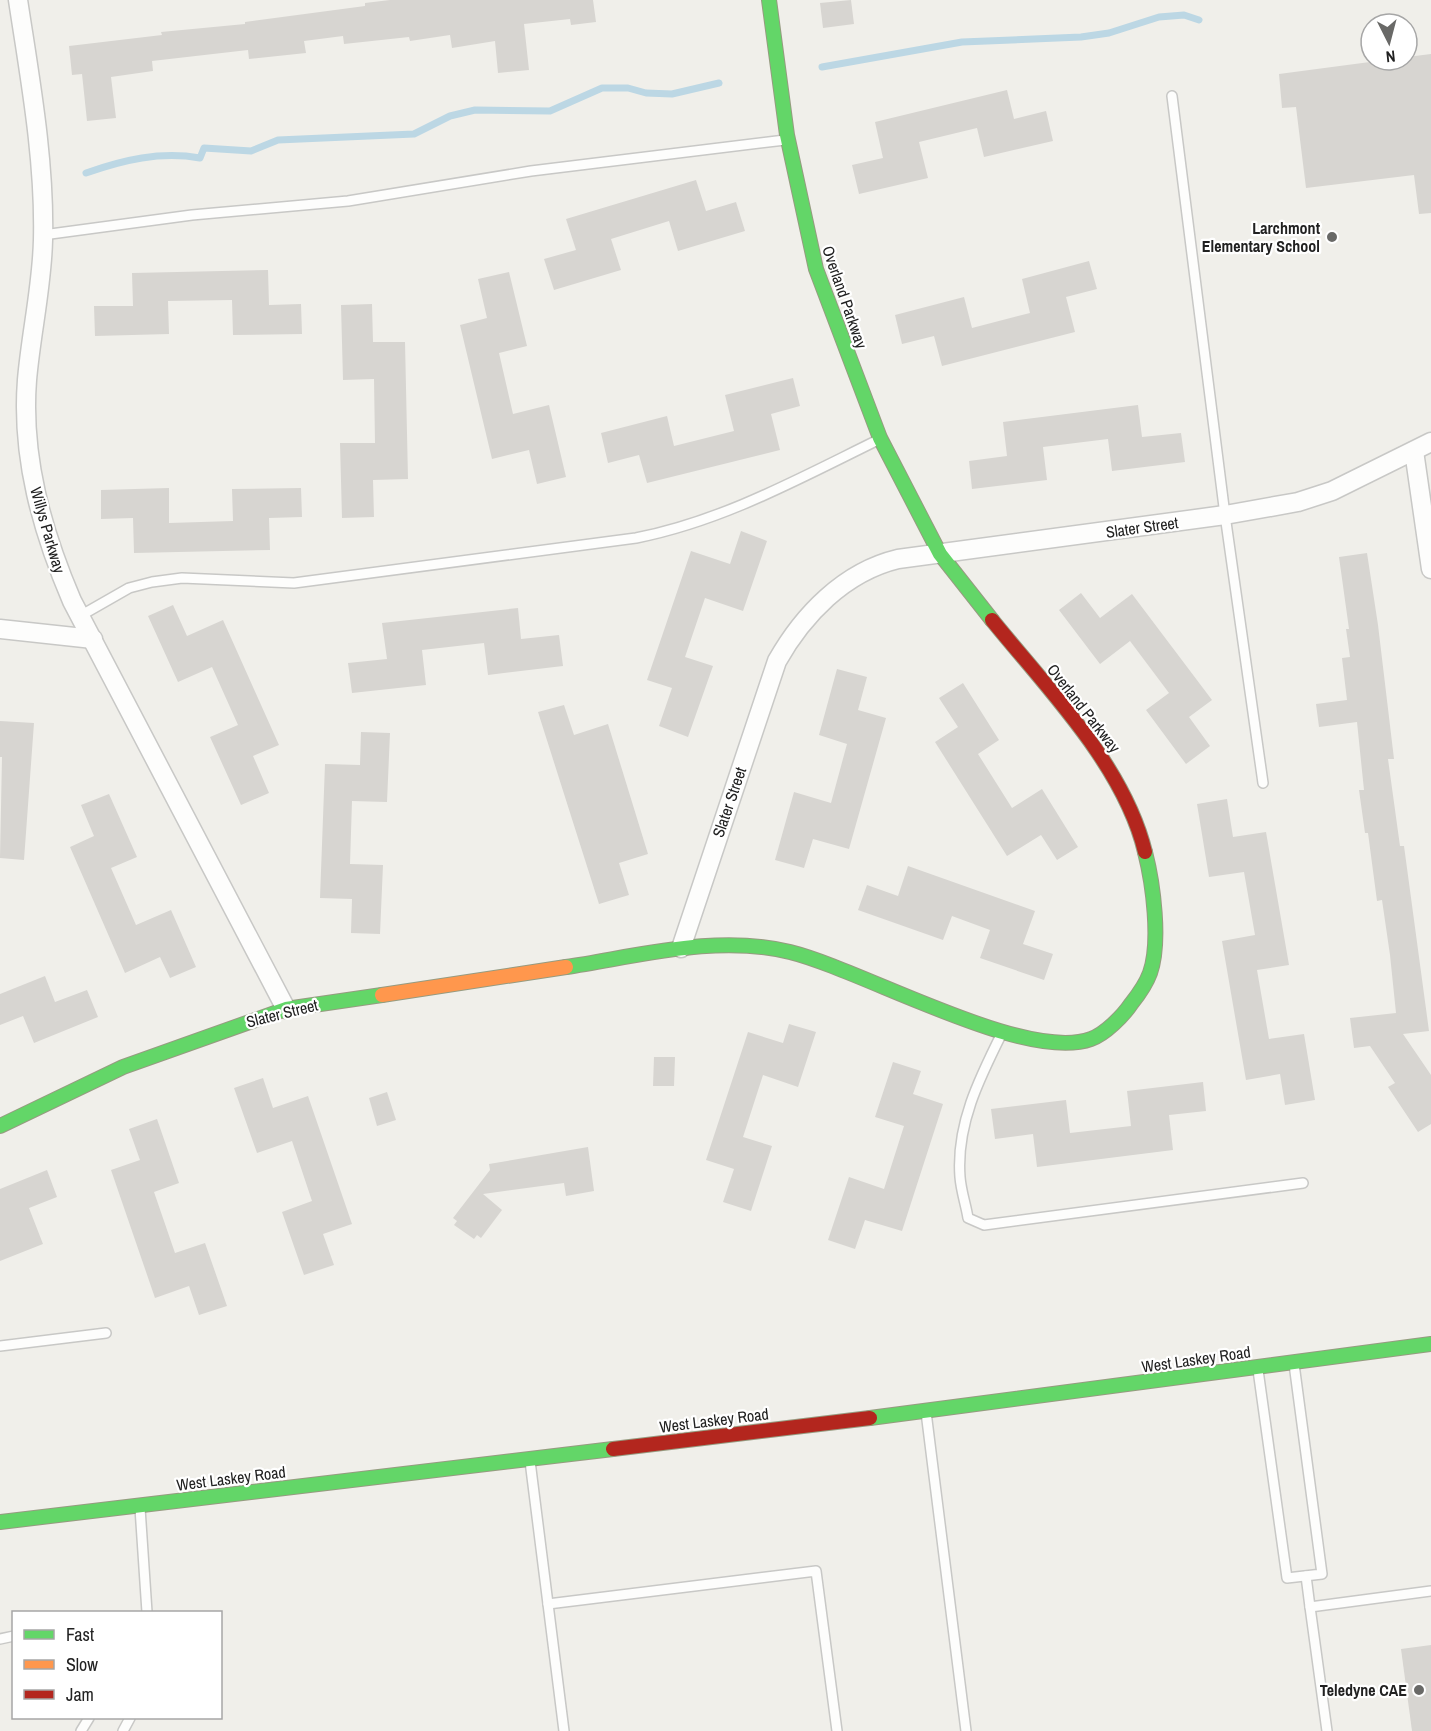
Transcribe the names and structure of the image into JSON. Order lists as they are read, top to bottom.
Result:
{
  "streets": {
    "street": [
      "Overland Parkway",
      "Slater Street",
      "Willys Parkway",
      "West Laskey Road"
    ]
  },
  "crossings": [
    ["Overland Parkway", "Slater Street"],
    ["Slater Street", "Willys Parkway"]
  ],
  "places": ["Larchmont Elementary School", "Teledyne CAE"],
  "legend": ["Fast", "Slow", "Jam"],
  "north": "bottom"
}
